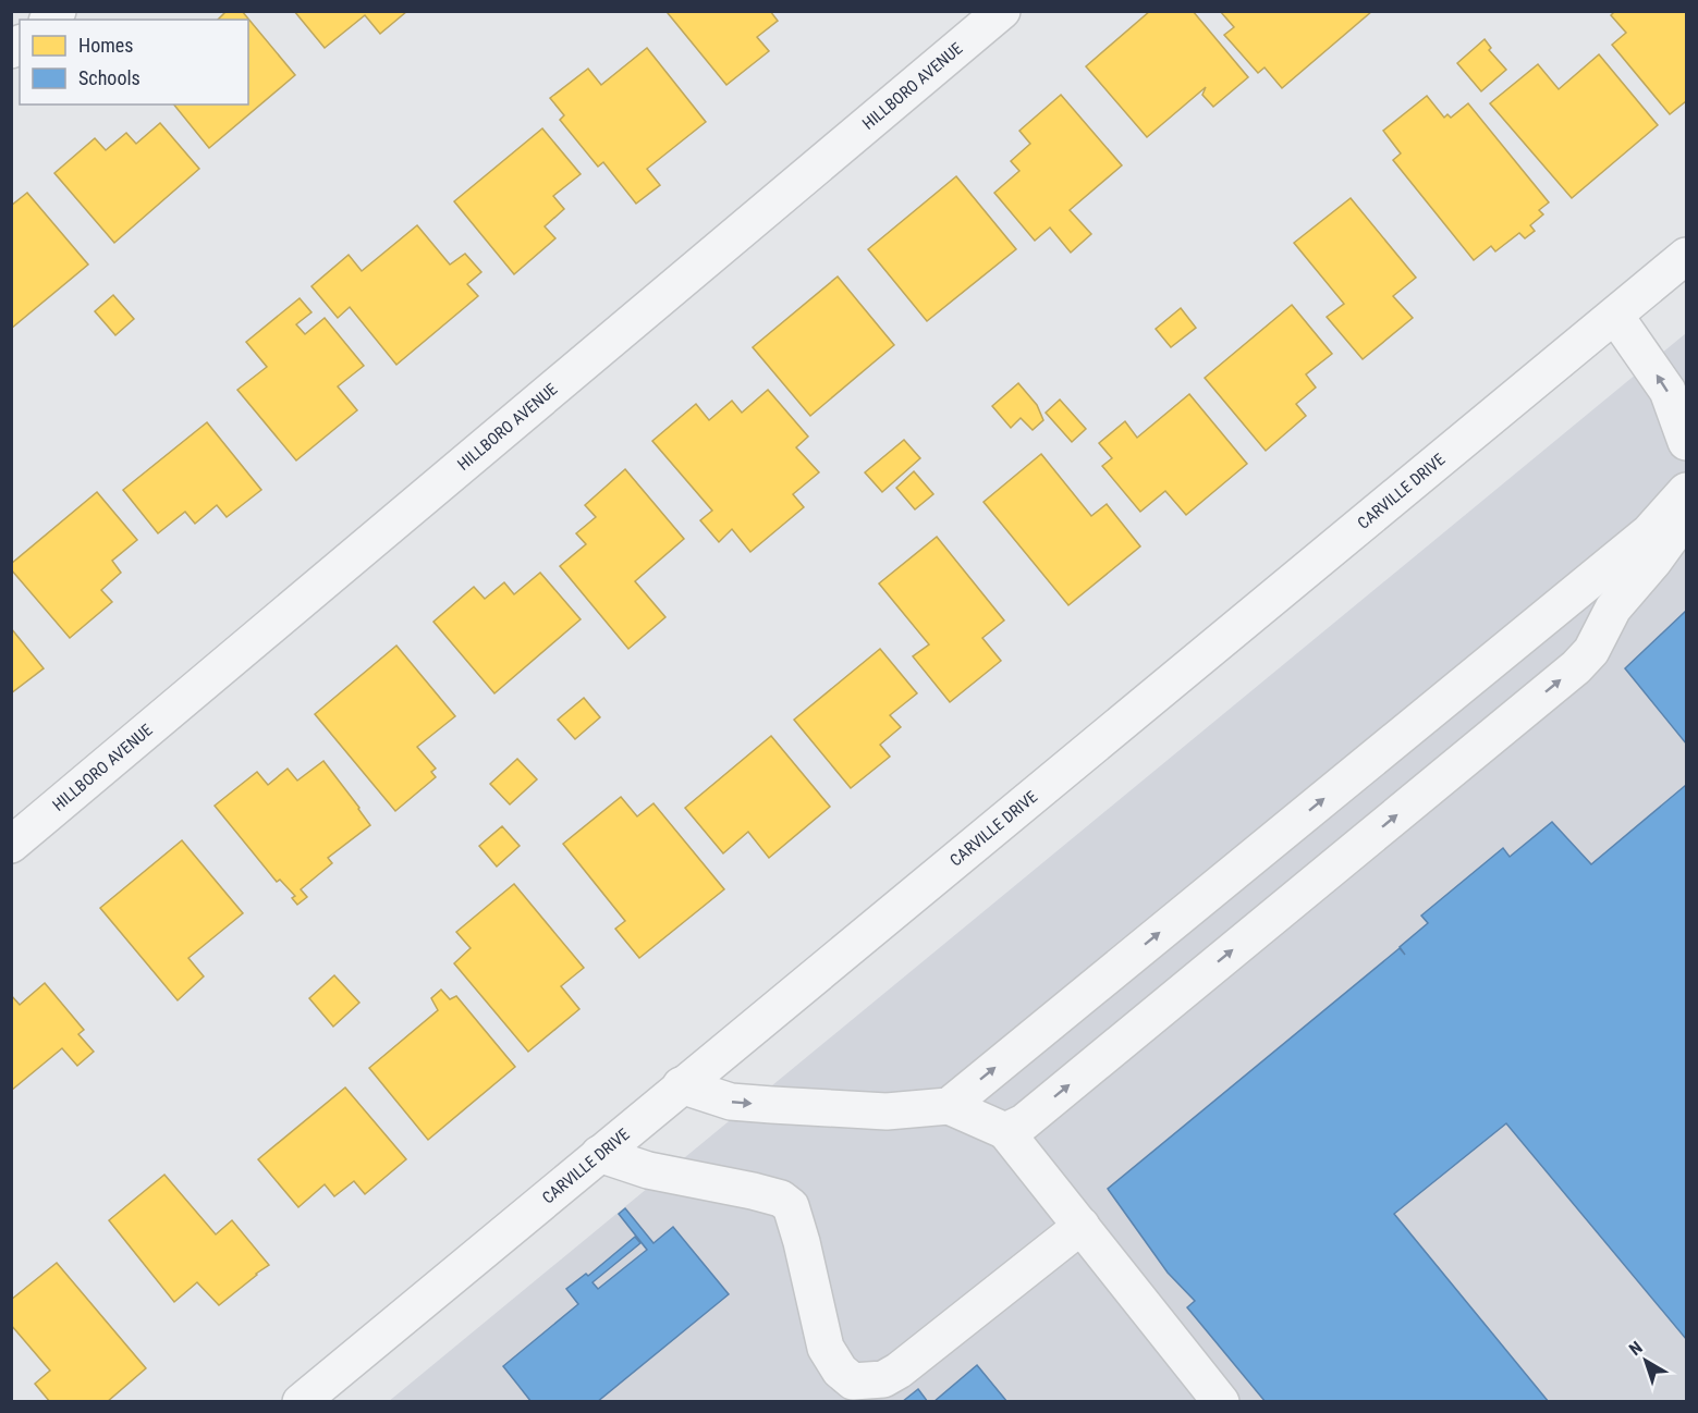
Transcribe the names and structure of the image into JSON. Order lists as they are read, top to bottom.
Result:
{
  "streets": {
    "street": ["HILLBORO AVENUE", "CARVILLE DRIVE"]
  },
  "legend": ["Homes", "Schools"],
  "north": "top left"
}
